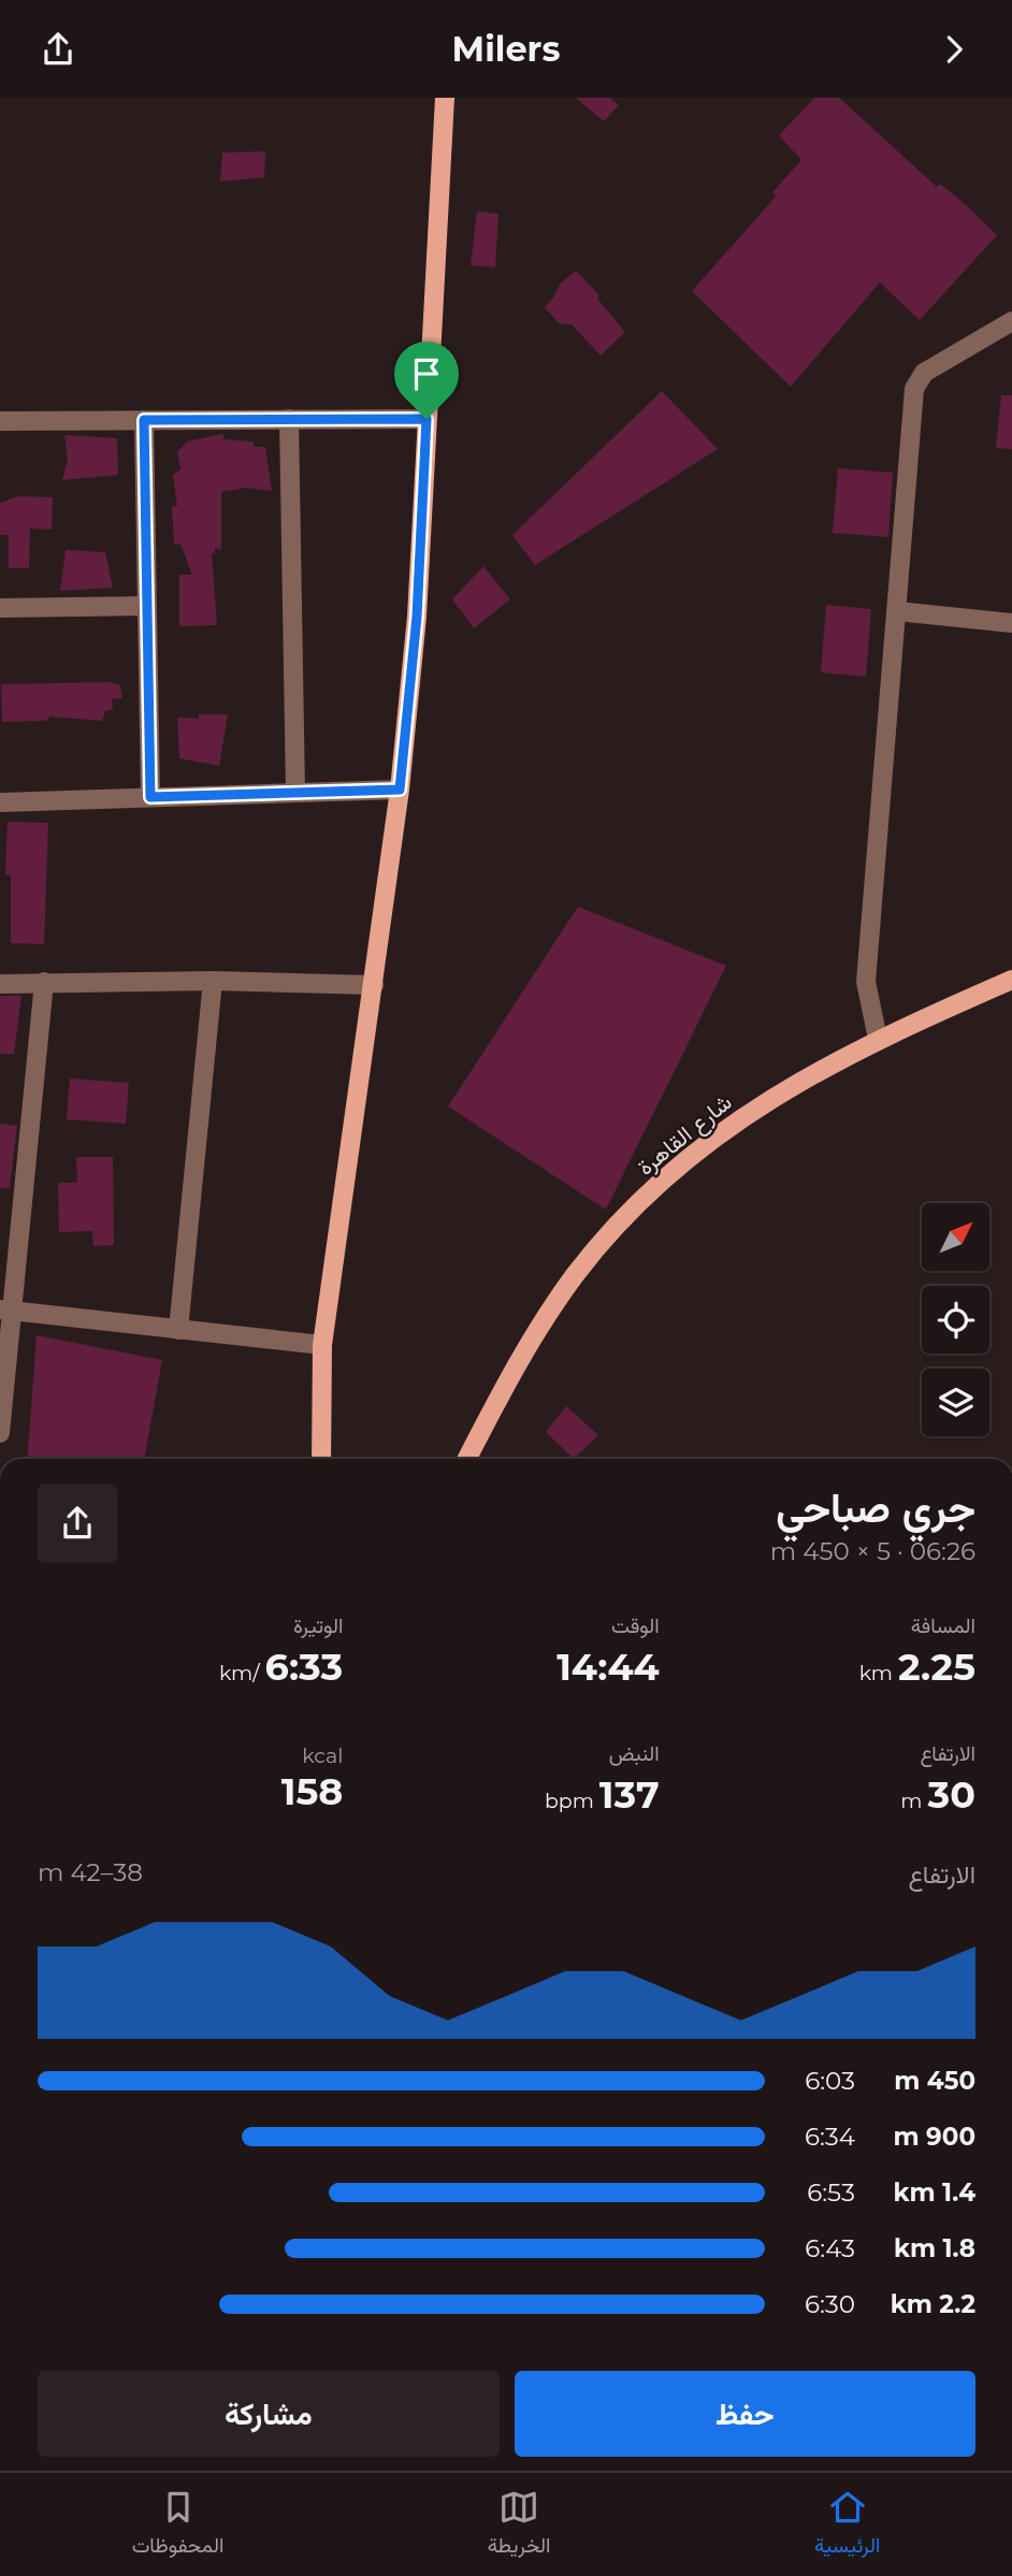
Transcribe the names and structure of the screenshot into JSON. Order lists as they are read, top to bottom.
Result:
{
  "streets": {
    "main road": ["شارع القاهرة"]
  },
  "north": "top right",
  "page": {
    "header": "Milers",
    "heading": ["جري صباحي", "06:26 · 5 × 450 m"],
    "stats": [
      ["المسافة", "2.25 km"],
      ["الوقت", "14:44"],
      ["الوتيرة", "6:33 /km"],
      ["الارتفاع", "30 m"],
      ["النبض", "137 bpm"],
      ["kcal", "158"]
    ],
    "chart": ["الارتفاع", "38–42 m"],
    "list": [
      {
        "name": "450 m",
        "note": "6:03"
      },
      {
        "name": "900 m",
        "note": "6:34"
      },
      {
        "name": "1.4 km",
        "note": "6:53"
      },
      {
        "name": "1.8 km",
        "note": "6:43"
      },
      {
        "name": "2.2 km",
        "note": "6:30"
      }
    ],
    "buttons": ["حفظ", "مشاركة"],
    "tabs": ["الرئيسية", "الخريطة", "المحفوظات"]
  }
}
